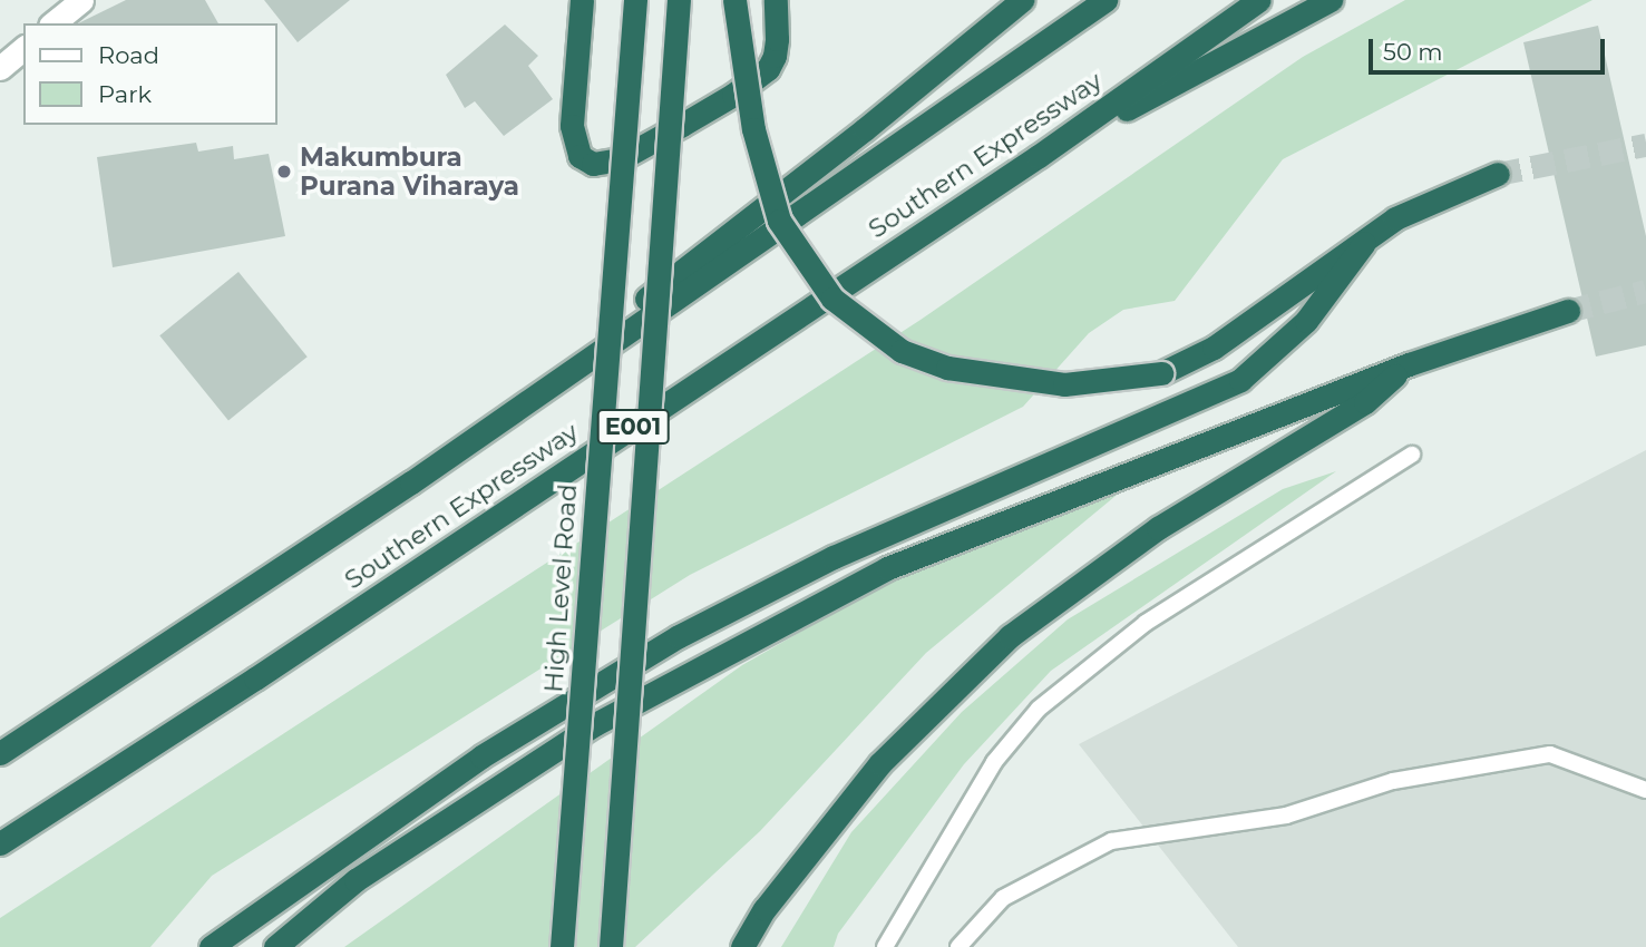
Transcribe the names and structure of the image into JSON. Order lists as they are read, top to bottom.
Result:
{
  "streets": {
    "highway": ["Southern Expressway", "E001", "High Level Road"]
  },
  "places": ["Makumbura Purana Viharaya"],
  "legend": ["Road", "Park"],
  "scale_bar": "50 m"
}
